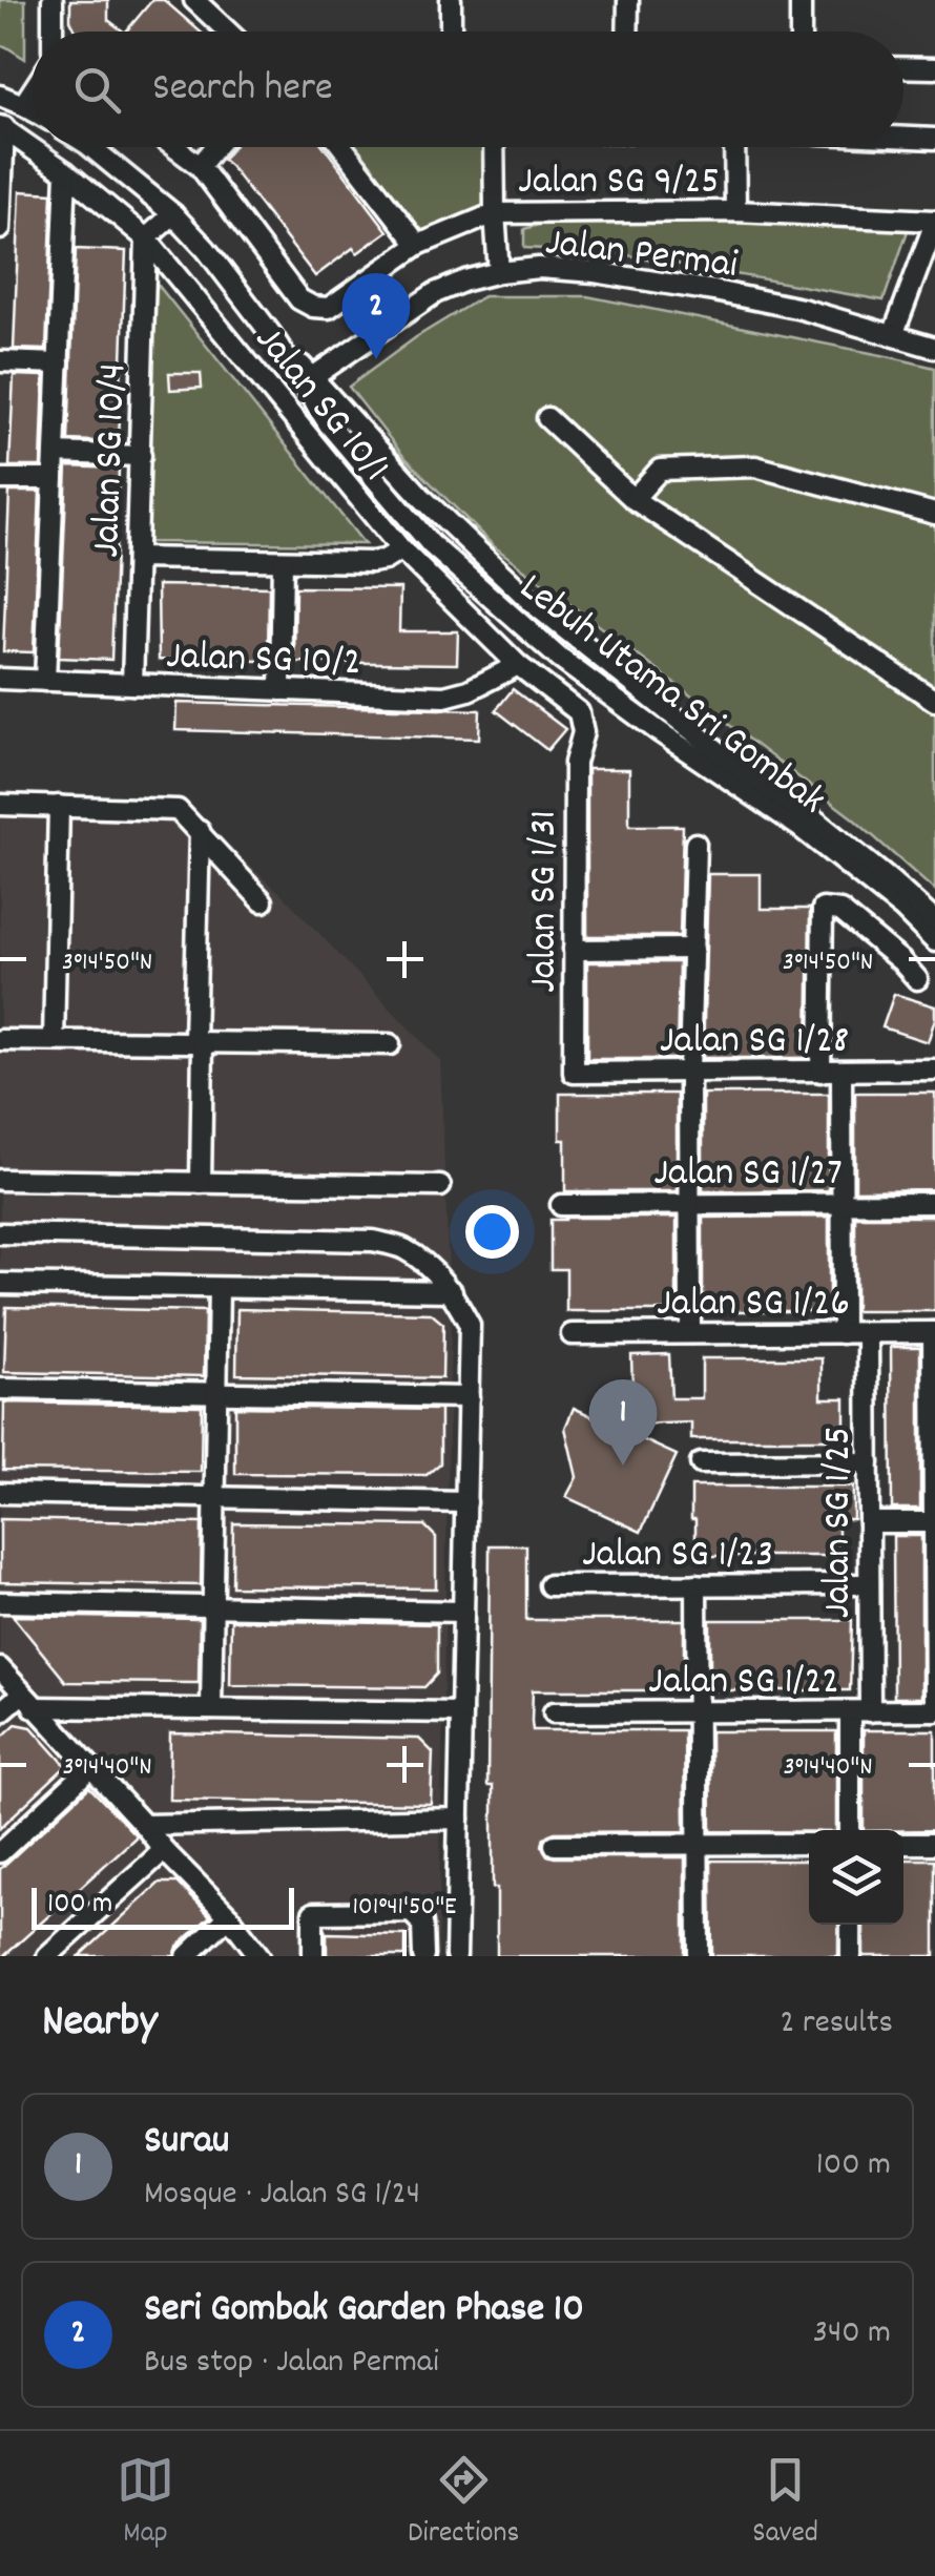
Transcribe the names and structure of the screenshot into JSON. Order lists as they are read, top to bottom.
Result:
{
  "streets": {
    "street": [
      "Jalan SG 9/25",
      "Jalan Permai",
      "Jalan SG 10/1",
      "Jalan SG 10/4",
      "Jalan SG 10/2",
      "Lebuh Utama Sri Gombak",
      "Jalan SG 1/31",
      "Jalan SG 1/28",
      "Jalan SG 1/27",
      "Jalan SG 1/26",
      "Jalan SG 1/25",
      "Jalan SG 1/23",
      "Jalan SG 1/22"
    ]
  },
  "crossings": [
    ["Jalan Permai", "Lebuh Utama Sri Gombak"],
    ["Jalan SG 10/1", "Jalan SG 10/4"],
    ["Jalan SG 10/1", "Jalan SG 10/2"],
    ["Jalan SG 10/1", "Jalan SG 1/31"],
    ["Jalan SG 10/4", "Jalan SG 10/2"],
    ["Jalan SG 1/31", "Jalan SG 1/28"],
    ["Jalan SG 1/26", "Jalan SG 1/25"],
    ["Jalan SG 1/25", "Jalan SG 1/23"],
    ["Jalan SG 1/25", "Jalan SG 1/22"]
  ],
  "scale_bar": "100 m",
  "page": {
    "search": "Search here",
    "pins": ["2", "1"],
    "scale": "100 m",
    "heading": ["Nearby", "2 results"],
    "list": [
      {
        "mark": "1",
        "name": "Surau",
        "note": "Mosque · Jalan SG 1/24",
        "value": "100 m"
      },
      {
        "mark": "2",
        "name": "Seri Gombak Garden Phase 10",
        "note": "Bus stop · Jalan Permai",
        "value": "340 m"
      }
    ],
    "nav": ["Map", "Directions", "Saved"]
  },
  "coordinates": ["3°14'50\"N", "3°14'40\"N", "101°41'50\"E"]
}
